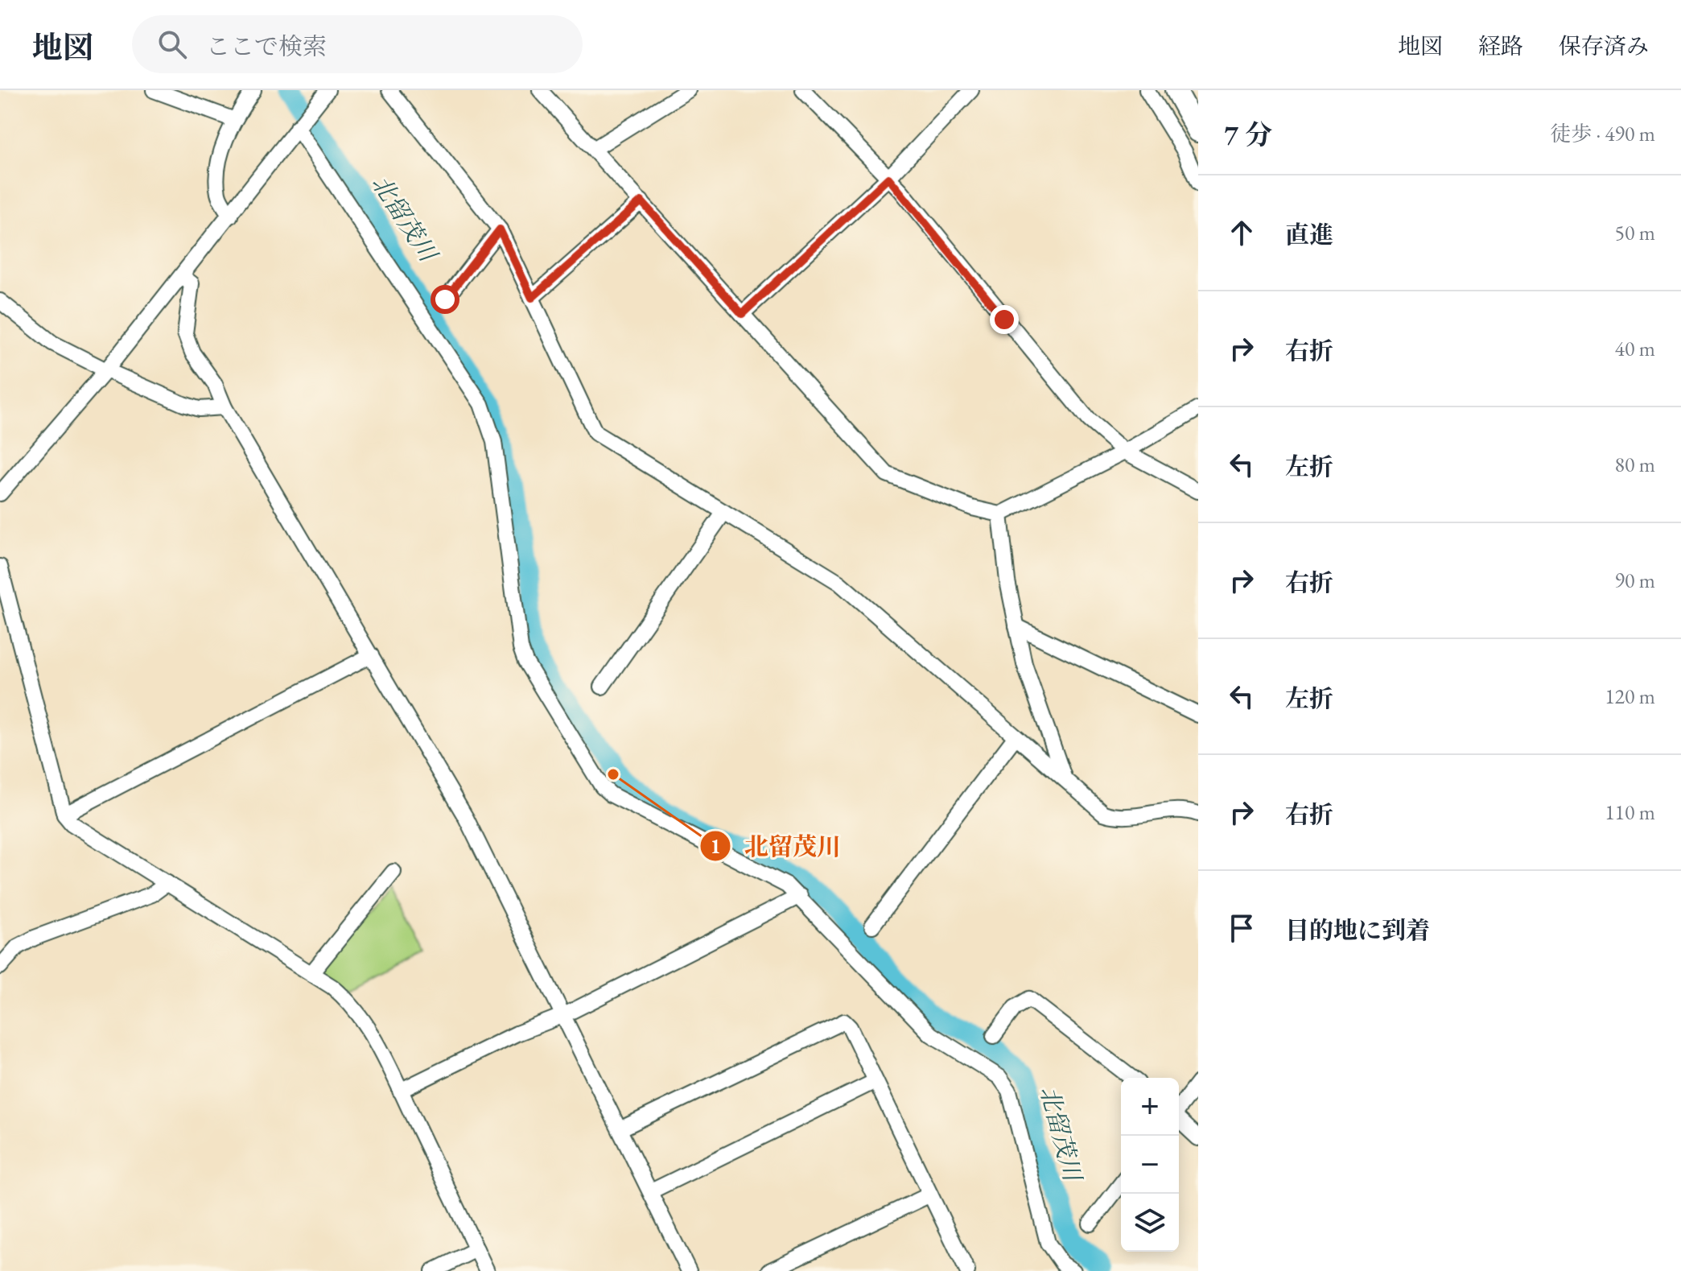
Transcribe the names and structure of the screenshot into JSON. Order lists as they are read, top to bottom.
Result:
{
  "water": ["北留茂川"],
  "places": ["北留茂川"],
  "page": {
    "header": "地図",
    "search": "ここで検索",
    "nav": ["地図", "経路", "保存済み"],
    "heading": ["7 分", "徒歩 · 490 m"],
    "list": [
      ["直進", "50 m"],
      ["右折", "40 m"],
      ["左折", "80 m"],
      ["右折", "90 m"],
      ["左折", "120 m"],
      ["右折", "110 m"],
      "目的地に到着"
    ],
    "map_buttons": ["+", "−"]
  }
}
